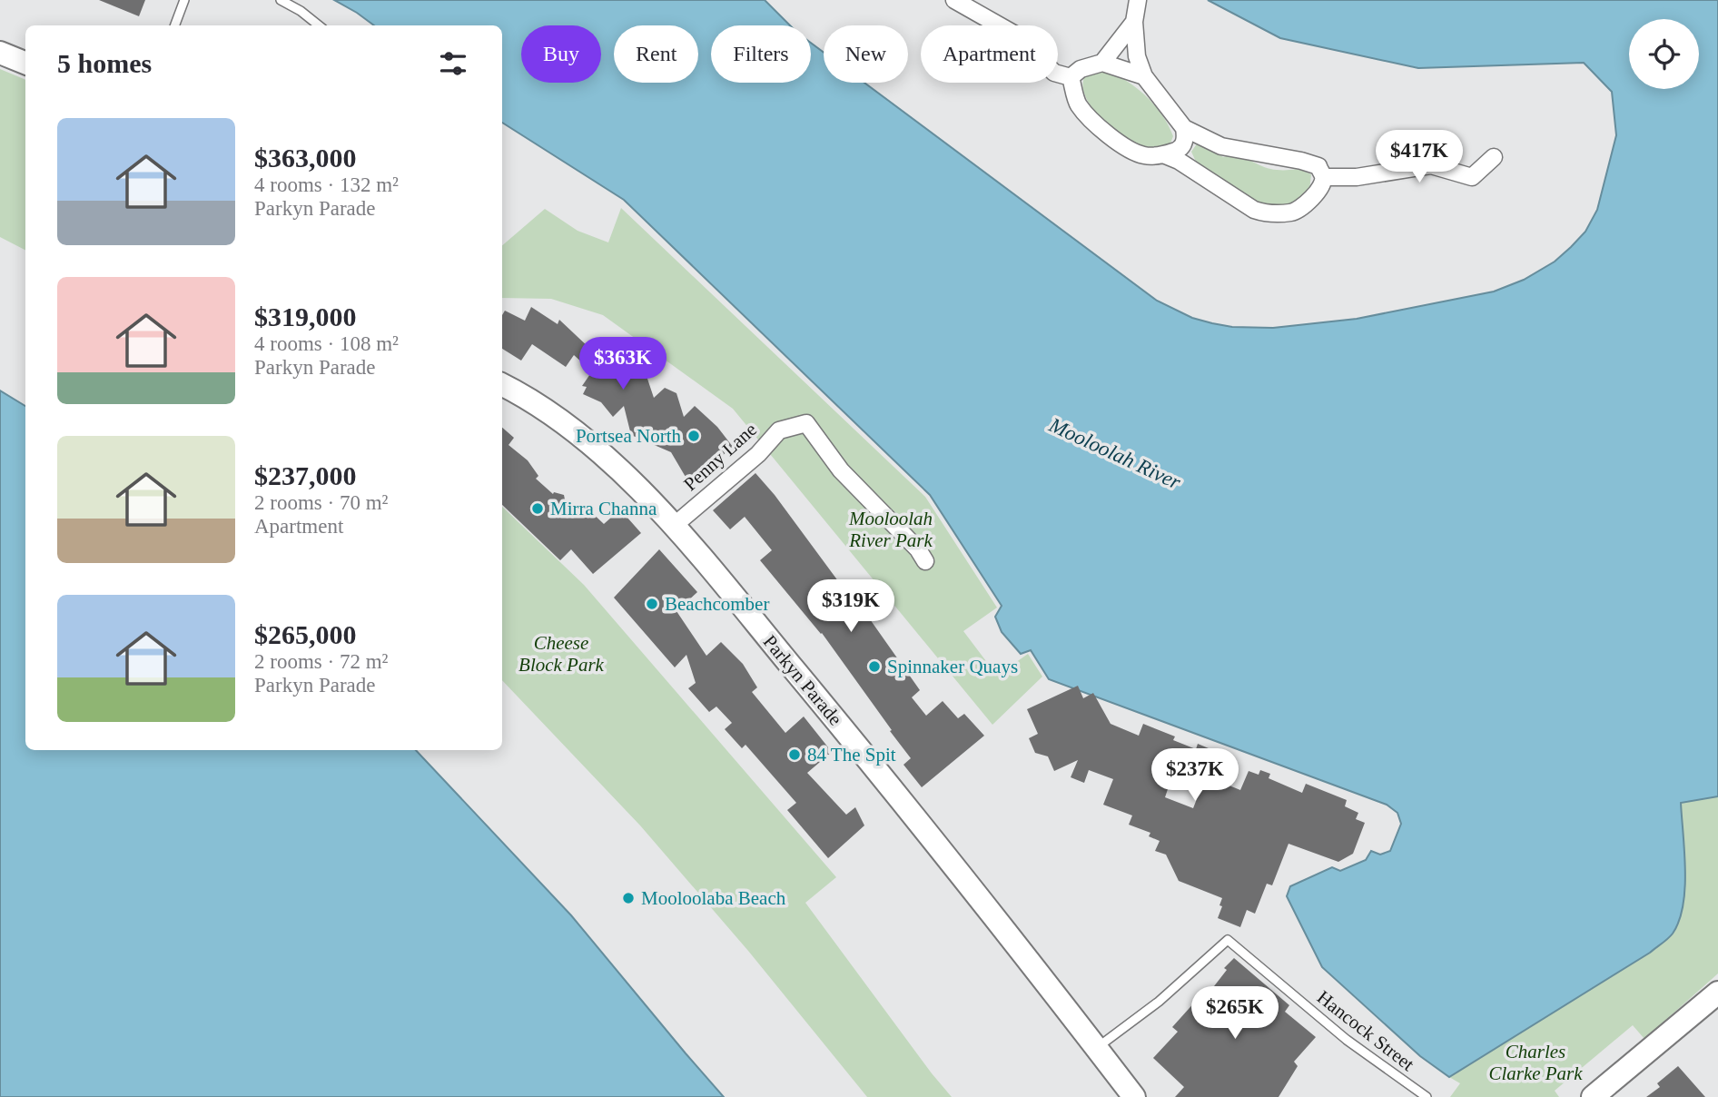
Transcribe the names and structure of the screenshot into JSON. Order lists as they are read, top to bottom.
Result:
{
  "streets": {
    "street": ["Penny Lane", "Parkyn Parade"],
    "lane": ["Hancock Street"]
  },
  "crossings": [
    ["Penny Lane", "Parkyn Parade"],
    ["Parkyn Parade", "Hancock Street"]
  ],
  "water": ["Mooloolah River"],
  "parks": ["Mooloolah River Park", "Cheese Block Park", "Charles Clarke Park"],
  "places": [
    "Portsea North",
    "Mirra Channa",
    "Beachcomber",
    "Spinnaker Quays",
    "84 The Spit",
    "Mooloolaba Beach"
  ],
  "page": {
    "chip": [
      "Buy",
      "Rent",
      "Filters",
      "New",
      "Apartment"
    ],
    "heading": "5 homes",
    "list": [
      {
        "name": "$363,000",
        "note": "4 rooms · 132 m² · Parkyn Parade"
      },
      {
        "name": "$319,000",
        "note": "4 rooms · 108 m² · Parkyn Parade"
      },
      {
        "name": "$237,000",
        "note": "2 rooms · 70 m² · Apartment"
      },
      {
        "name": "$265,000",
        "note": "2 rooms · 72 m² · Parkyn Parade"
      }
    ],
    "price": [
      "$417K",
      "$363K",
      "$319K",
      "$237K",
      "$265K"
    ]
  }
}
